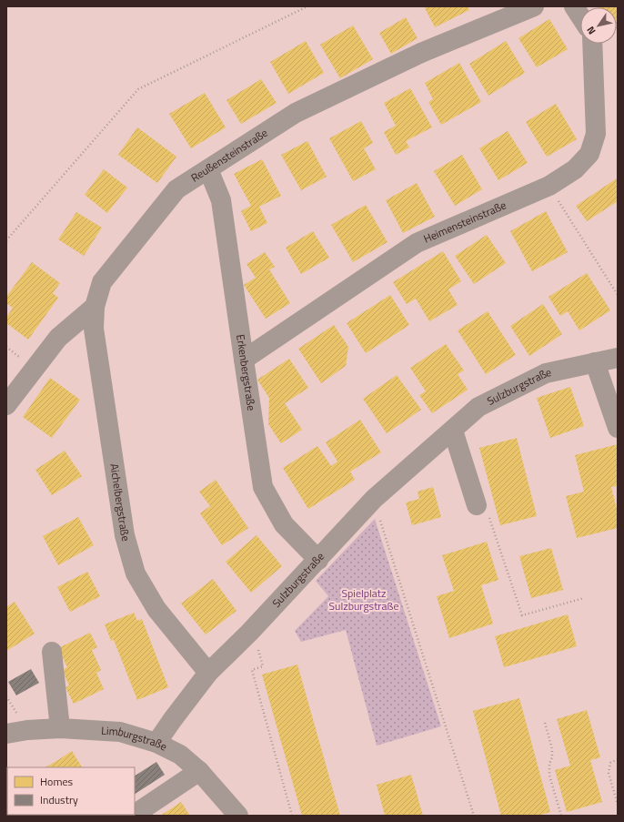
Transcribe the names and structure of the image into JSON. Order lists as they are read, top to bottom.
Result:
{
  "streets": {
    "street": [
      "Reußensteinstraße",
      "Heimensteinstraße",
      "Erkenbergstraße",
      "Sulzburgstraße",
      "Aichelbergstraße",
      "Limburgstraße"
    ]
  },
  "crossings": [
    ["Reußensteinstraße", "Erkenbergstraße"],
    ["Reußensteinstraße", "Aichelbergstraße"],
    ["Heimensteinstraße", "Erkenbergstraße"],
    ["Erkenbergstraße", "Sulzburgstraße"],
    ["Sulzburgstraße", "Aichelbergstraße"],
    ["Sulzburgstraße", "Limburgstraße"]
  ],
  "parks": ["Spielplatz Sulzburgstraße"],
  "legend": ["Homes", "Industry"],
  "north": "bottom left"
}
